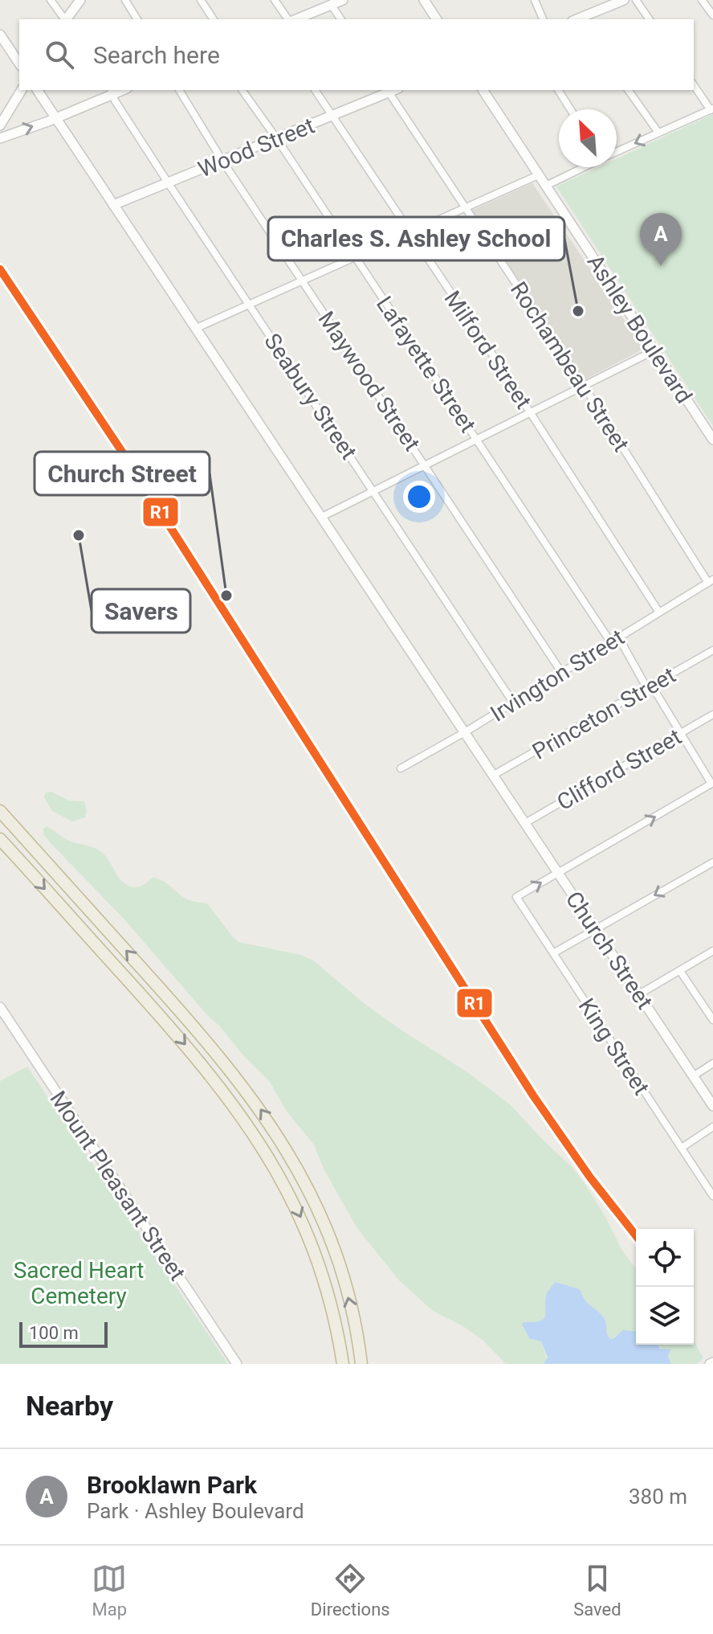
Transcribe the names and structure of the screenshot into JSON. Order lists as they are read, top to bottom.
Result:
{
  "streets": {
    "main road": [
      "Wood Street",
      "Ashley Boulevard",
      "Church Street",
      "Mount Pleasant Street"
    ],
    "street": [
      "Milford Street",
      "Lafayette Street",
      "Rochambeau Street",
      "Maywood Street",
      "Seabury Street",
      "Irvington Street",
      "Princeton Street",
      "Clifford Street",
      "King Street"
    ]
  },
  "crossings": [
    ["Wood Street", "Milford Street"],
    ["Wood Street", "Lafayette Street"],
    ["Wood Street", "Rochambeau Street"],
    ["Wood Street", "Maywood Street"],
    ["Wood Street", "Seabury Street"],
    ["Wood Street", "Church Street"],
    ["Milford Street", "Irvington Street"],
    ["Lafayette Street", "Irvington Street"],
    ["Rochambeau Street", "Irvington Street"],
    ["Maywood Street", "Irvington Street"],
    ["Seabury Street", "Irvington Street"],
    ["Irvington Street", "Church Street"],
    ["Princeton Street", "Church Street"],
    ["Clifford Street", "Church Street"],
    ["Church Street", "King Street"]
  ],
  "parks": ["Sacred Heart Cemetery"],
  "places": ["Charles S. Ashley School", "Savers", "Church Street"],
  "lines": ["transit line R1"],
  "scale_bar": "100 m",
  "north": "top left",
  "page": {
    "search": "Search here",
    "pins": "A",
    "scale": "100 m",
    "heading": "Nearby",
    "list": [
      {
        "mark": "A",
        "name": "Brooklawn Park",
        "note": "Park · Ashley Boulevard",
        "value": "380 m"
      }
    ],
    "nav": ["Map", "Directions", "Saved"]
  }
}
